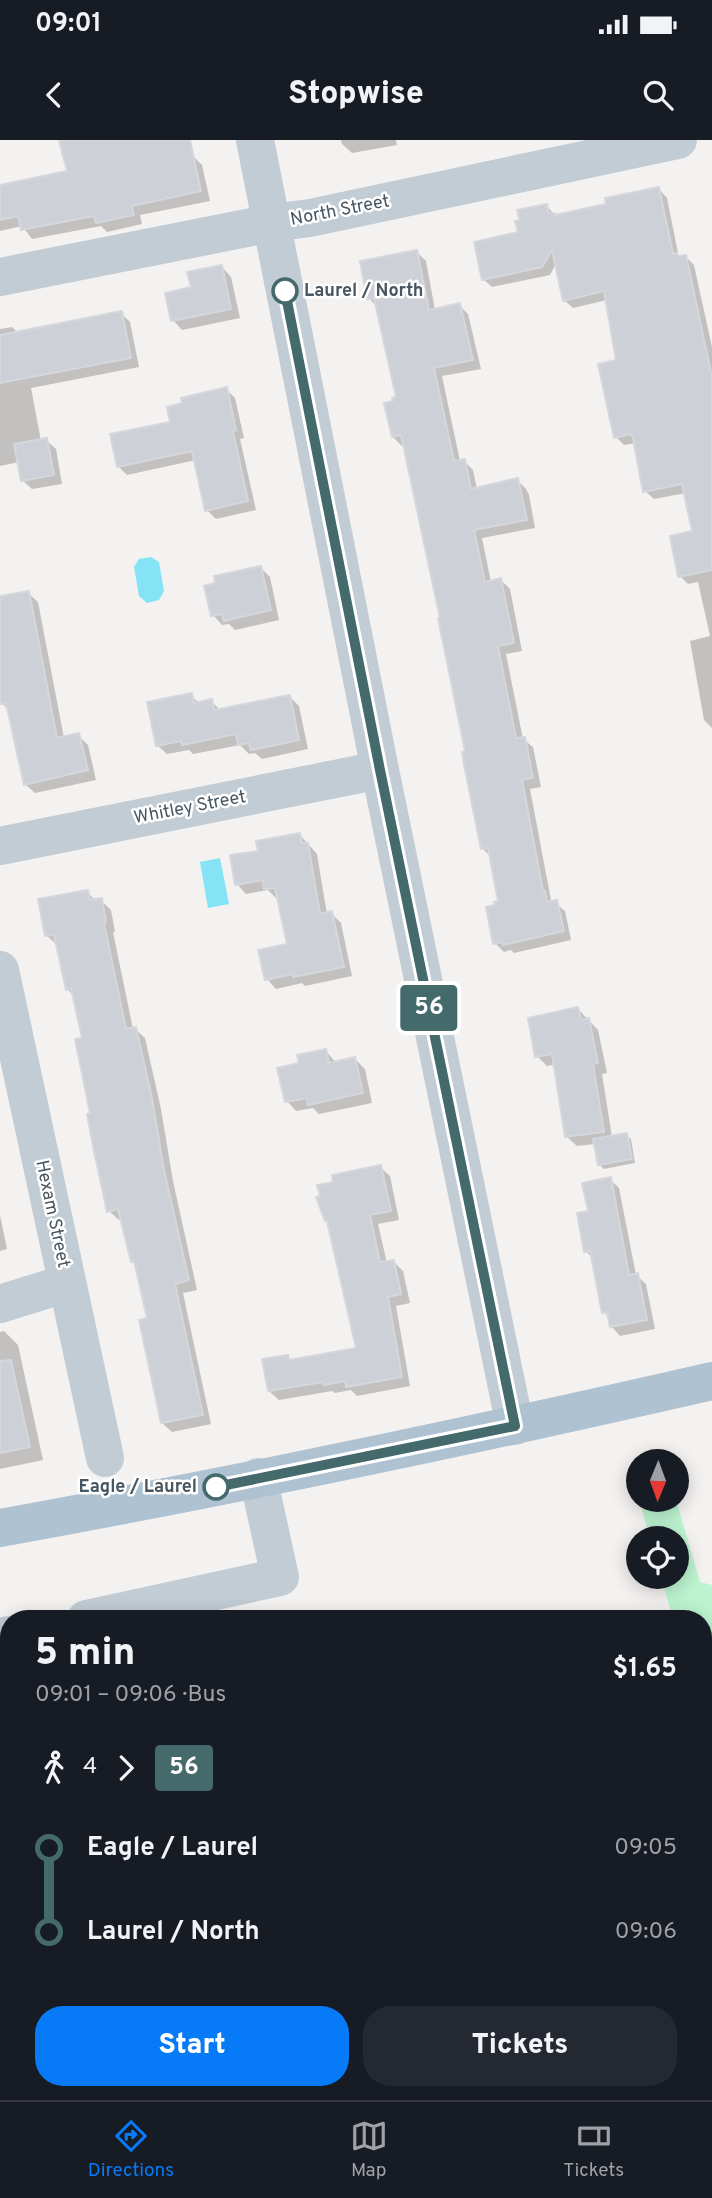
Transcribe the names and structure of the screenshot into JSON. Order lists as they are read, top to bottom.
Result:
{
  "streets": {
    "street": ["North Street", "Whitley Street", "Hexam Street"]
  },
  "places": ["Laurel / North", "Eagle / Laurel"],
  "lines": ["bus line 56"],
  "north": "bottom",
  "page": {
    "status": "09:01",
    "header": "Stopwise",
    "on_map": "56",
    "heading": ["5 min", "09:01 – 09:06 · Bus", "$1.65"],
    "legs": ["4", "56"],
    "list": [
      {
        "name": "Eagle / Laurel",
        "value": "09:05"
      },
      {
        "name": "Laurel / North",
        "value": "09:06"
      }
    ],
    "buttons": ["Start", "Tickets"],
    "tabs": ["Directions", "Map", "Tickets"]
  }
}
